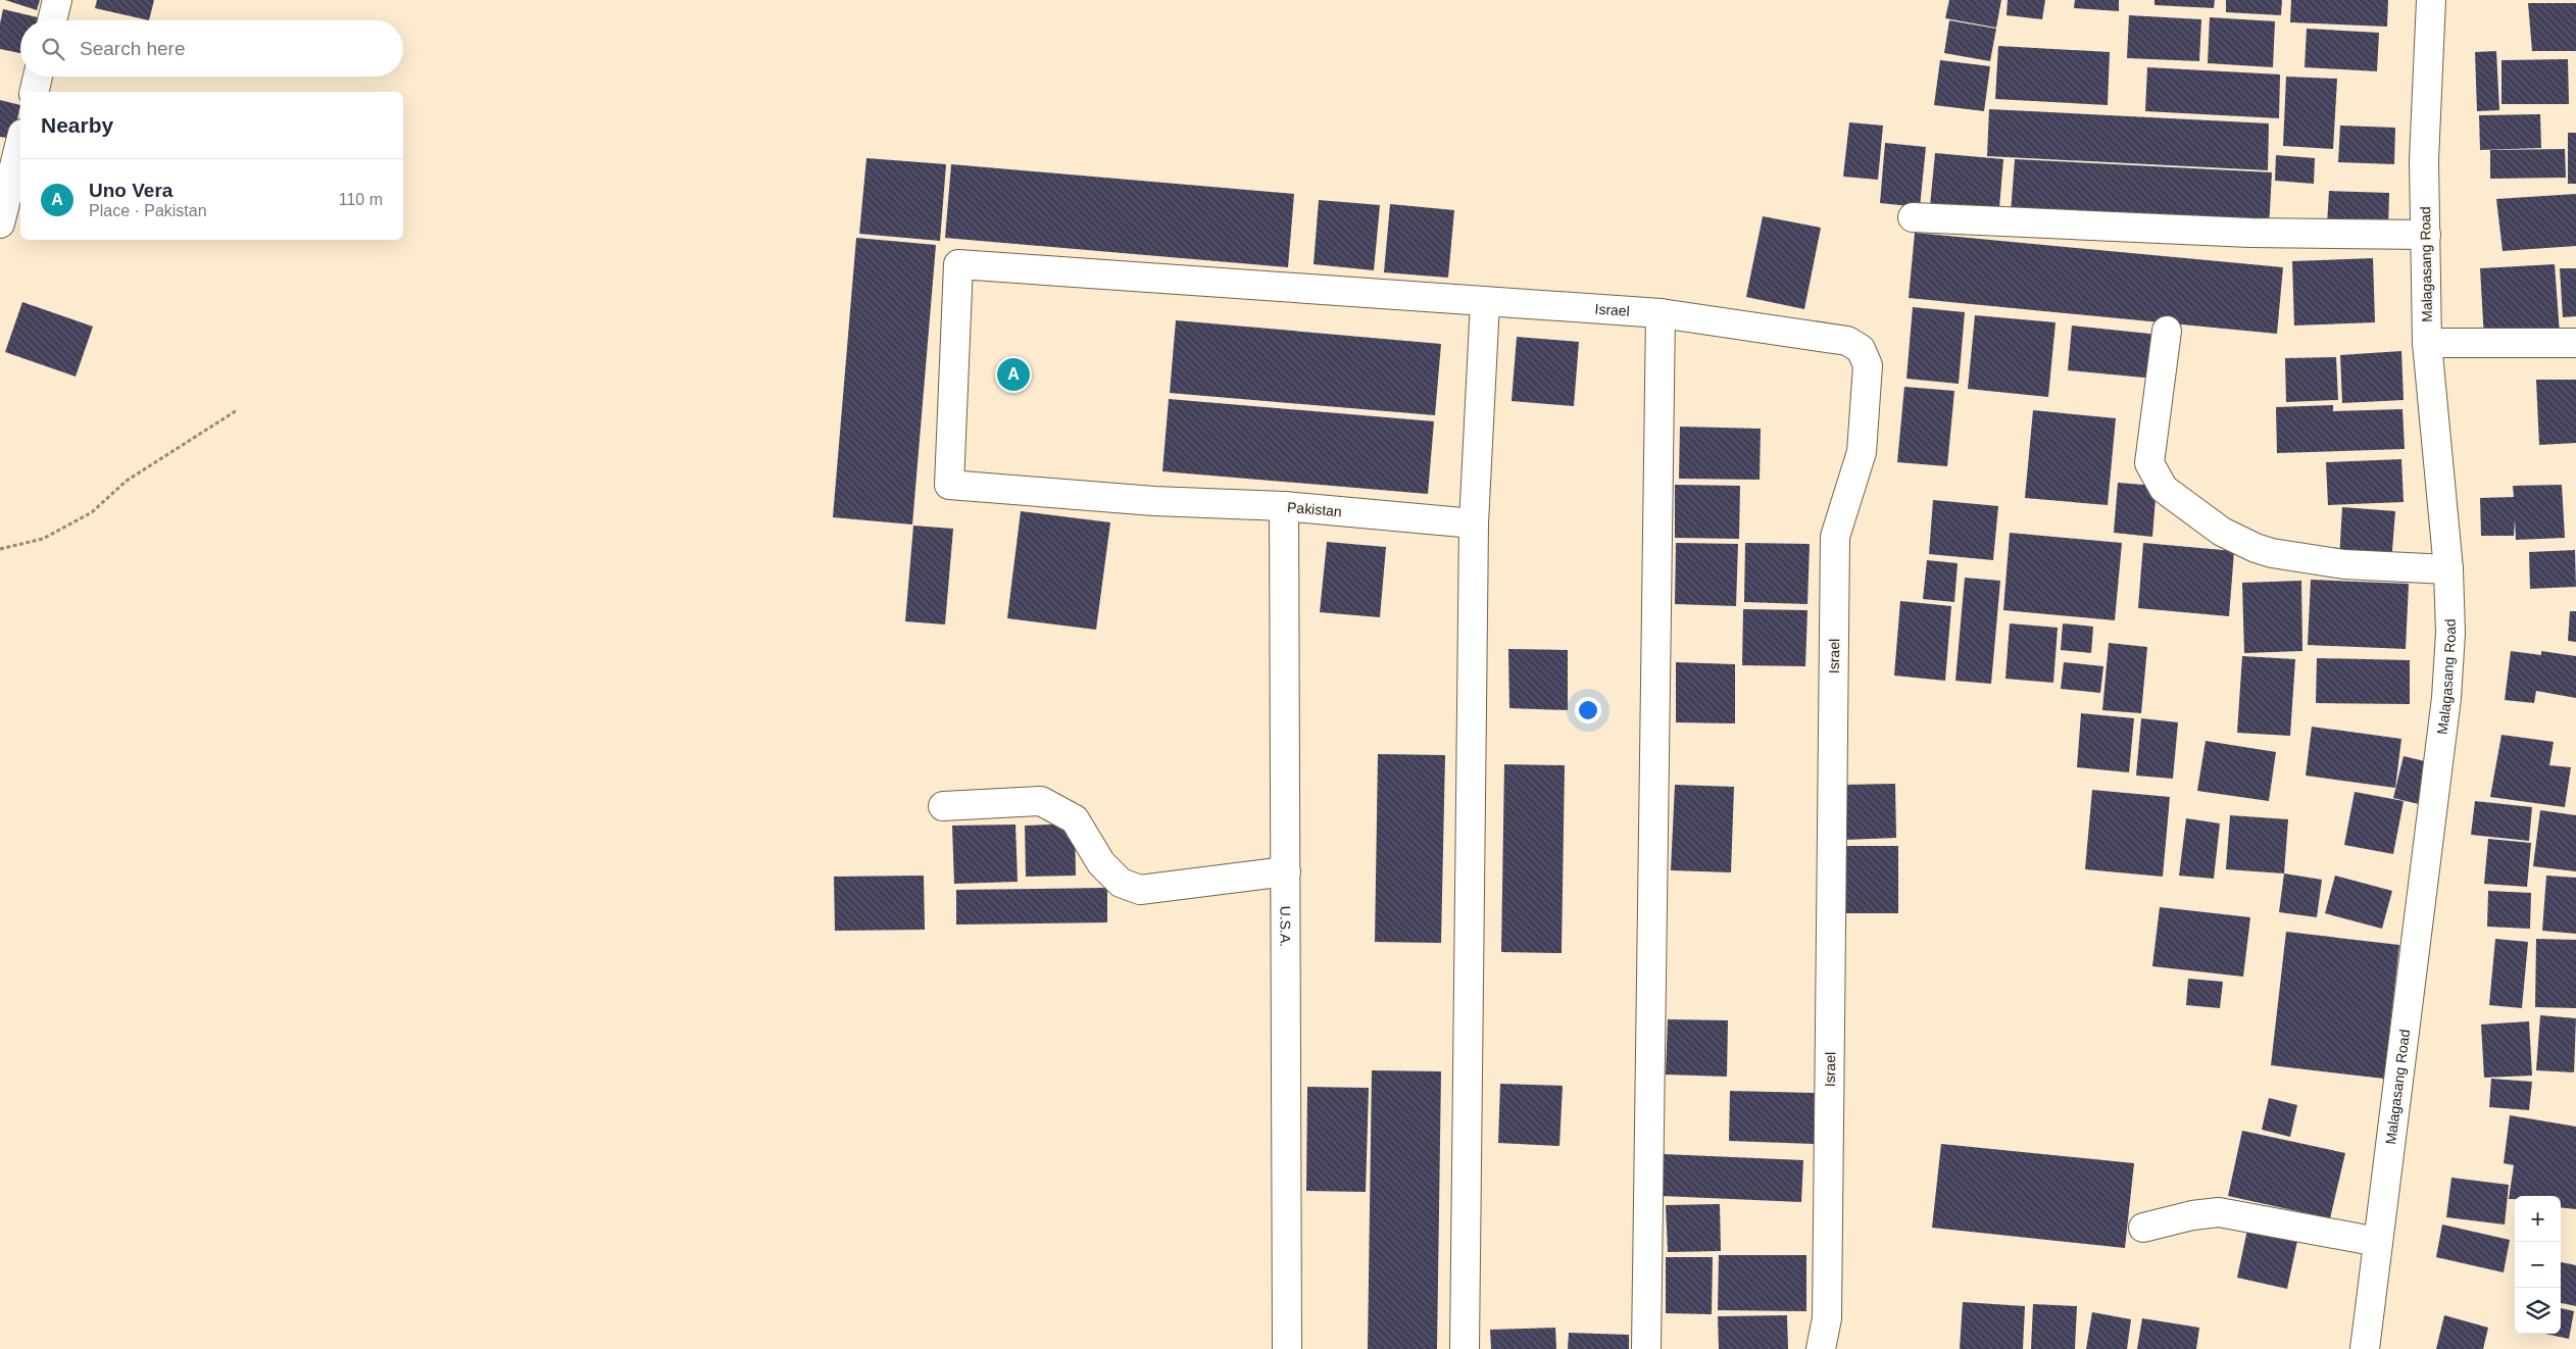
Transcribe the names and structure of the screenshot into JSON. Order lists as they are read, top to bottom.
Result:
{
  "streets": {
    "street": [
      "Malagasang Road",
      "Israel",
      "Pakistan",
      "U.S.A."
    ]
  },
  "crossings": [
    ["Israel", "Pakistan"],
    ["Pakistan", "U.S.A."]
  ],
  "page": {
    "search": "Search here",
    "heading": "Nearby",
    "list": [
      {
        "mark": "A",
        "name": "Uno Vera",
        "note": "Place · Pakistan",
        "value": "110 m"
      }
    ],
    "pins": "A",
    "map_buttons": ["+", "−"]
  }
}
